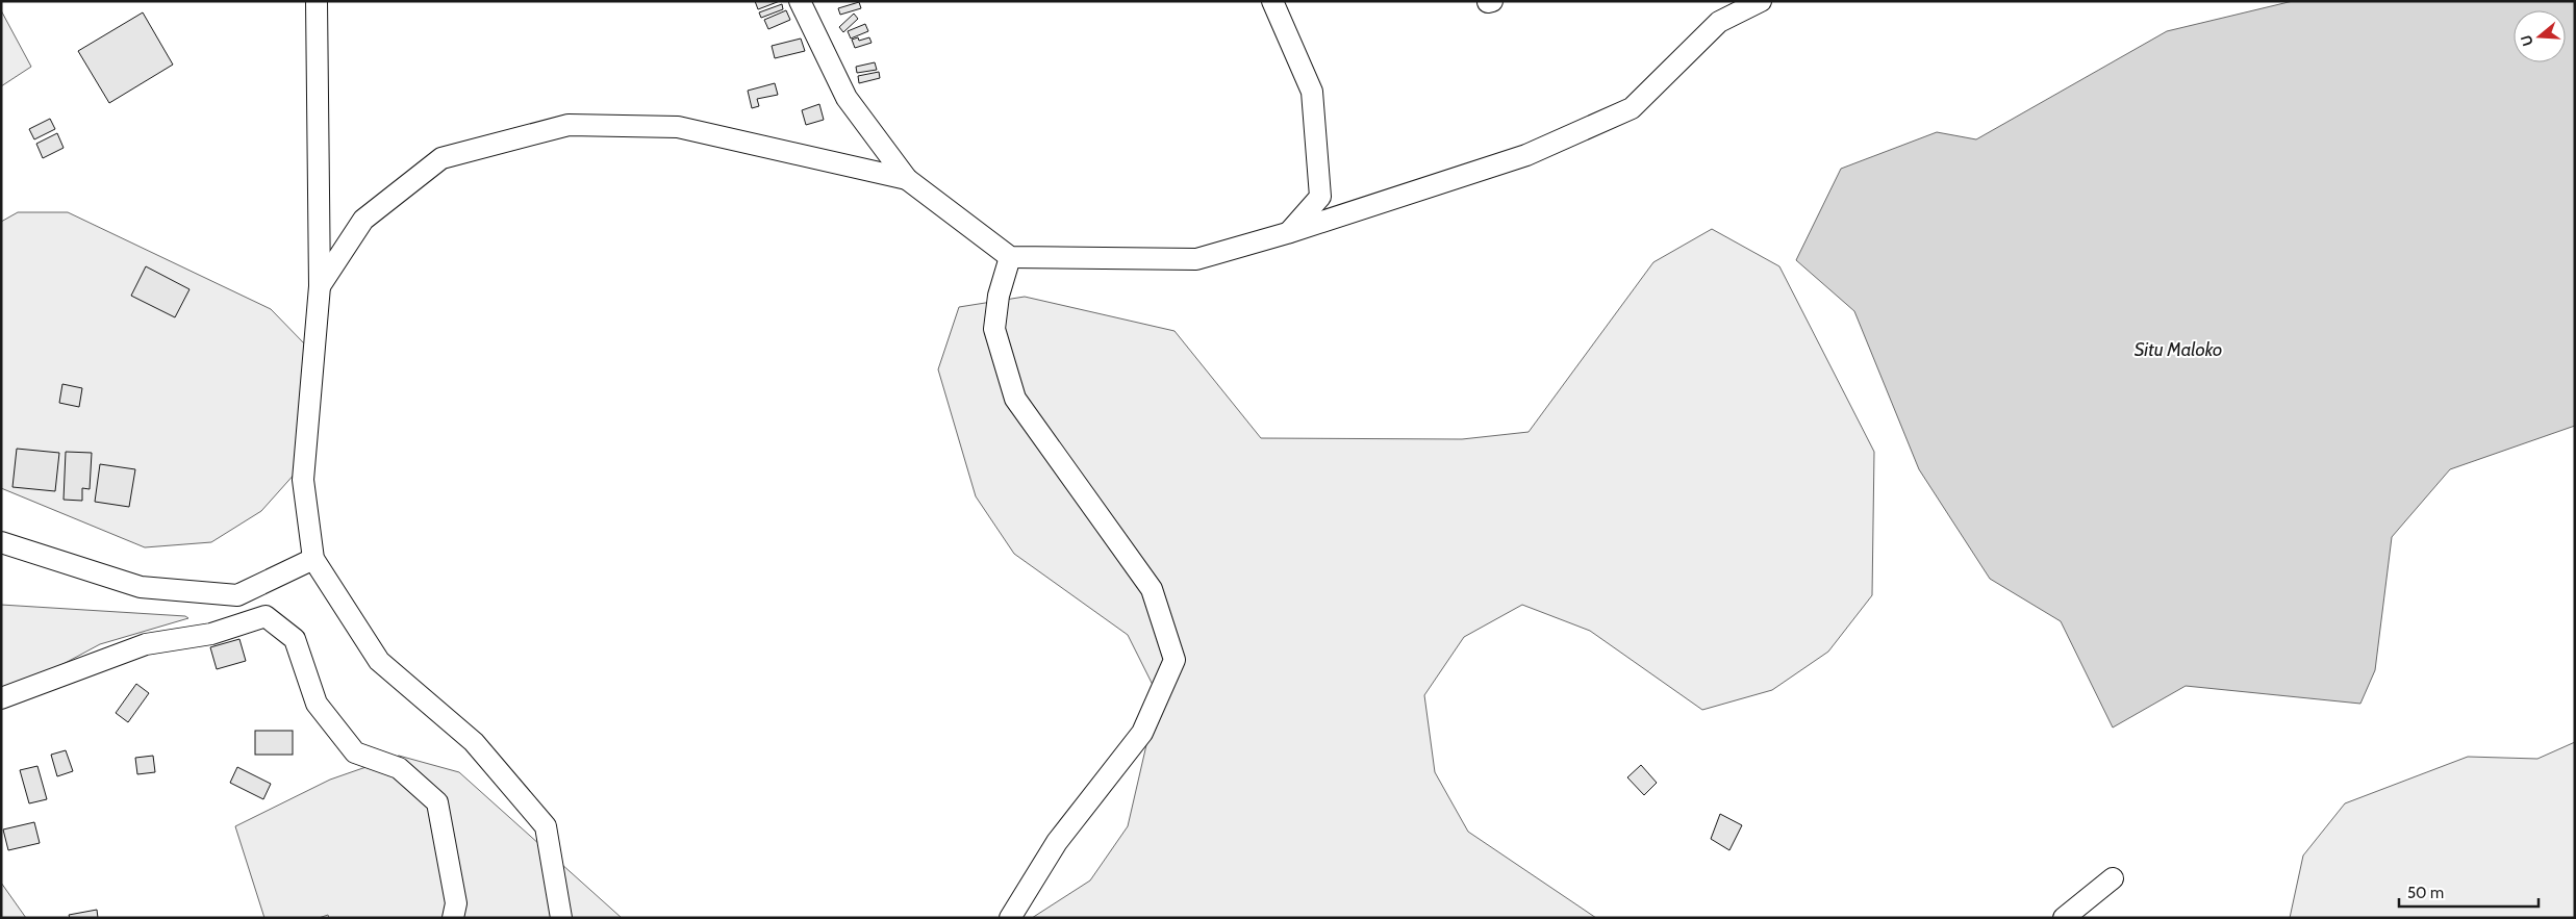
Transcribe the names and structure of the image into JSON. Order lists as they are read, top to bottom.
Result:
{
  "water": ["Situ Maloko"],
  "scale_bar": "50 m",
  "north": "left"
}
